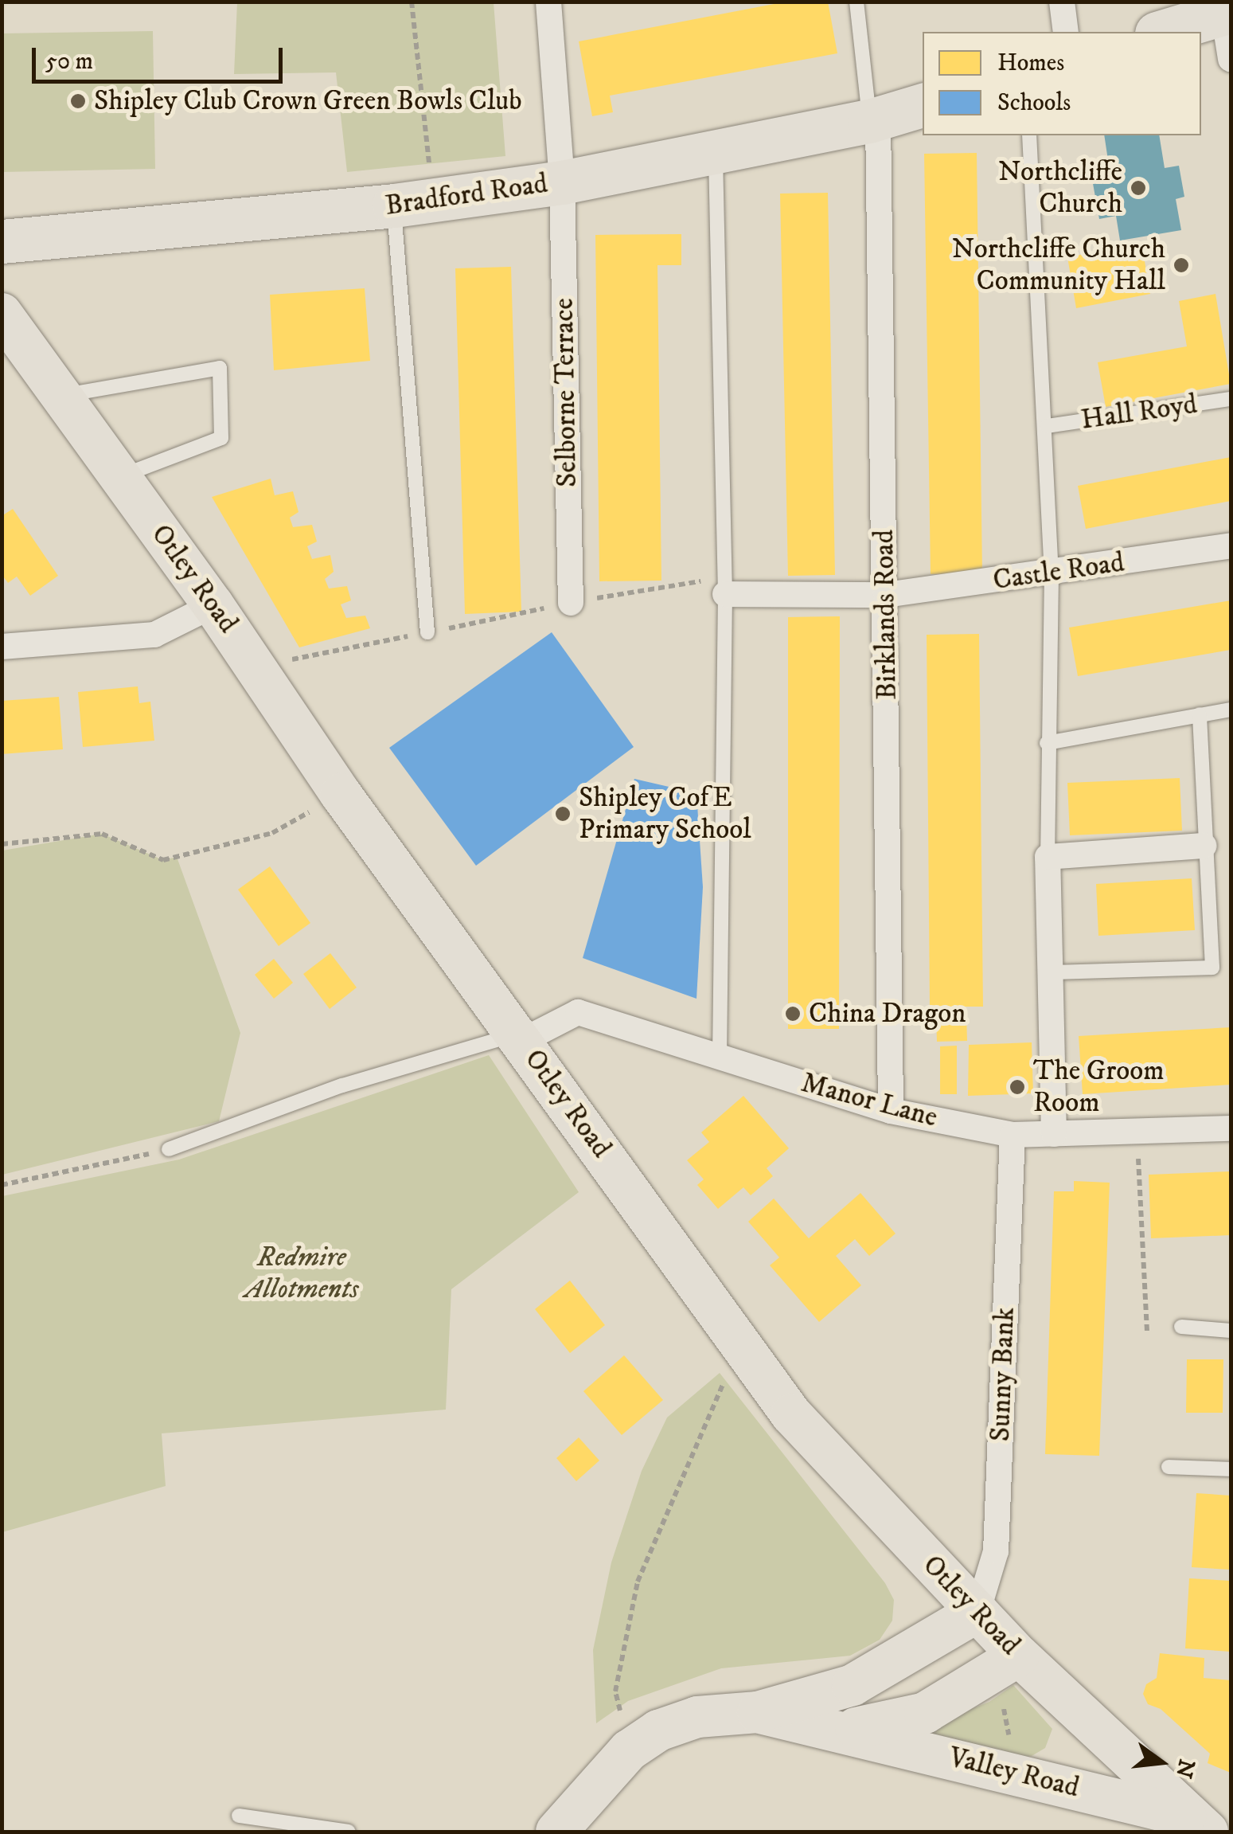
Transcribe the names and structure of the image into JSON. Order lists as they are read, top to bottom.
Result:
{
  "streets": {
    "highway": ["Bradford Road"],
    "main road": ["Otley Road", "Valley Road"],
    "street": [
      "Selborne Terrace",
      "Castle Road",
      "Birklands Road",
      "Manor Lane",
      "Sunny Bank"
    ],
    "lane": ["Hall Royd"]
  },
  "crossings": [
    ["Bradford Road", "Selborne Terrace"],
    ["Bradford Road", "Birklands Road"],
    ["Castle Road", "Birklands Road"],
    ["Otley Road", "Manor Lane"],
    ["Otley Road", "Sunny Bank"],
    ["Otley Road", "Valley Road"],
    ["Birklands Road", "Manor Lane"],
    ["Manor Lane", "Sunny Bank"],
    ["Sunny Bank", "Valley Road"]
  ],
  "parks": ["Redmire Allotments"],
  "places": [
    "Shipley Club Crown Green Bowls Club",
    "Northcliffe Church",
    "Northcliffe Church Community Hall",
    "Shipley CofE Primary School",
    "China Dragon",
    "The Groom Room"
  ],
  "legend": ["Homes", "Schools"],
  "scale_bar": "50 m",
  "north": "right"
}
